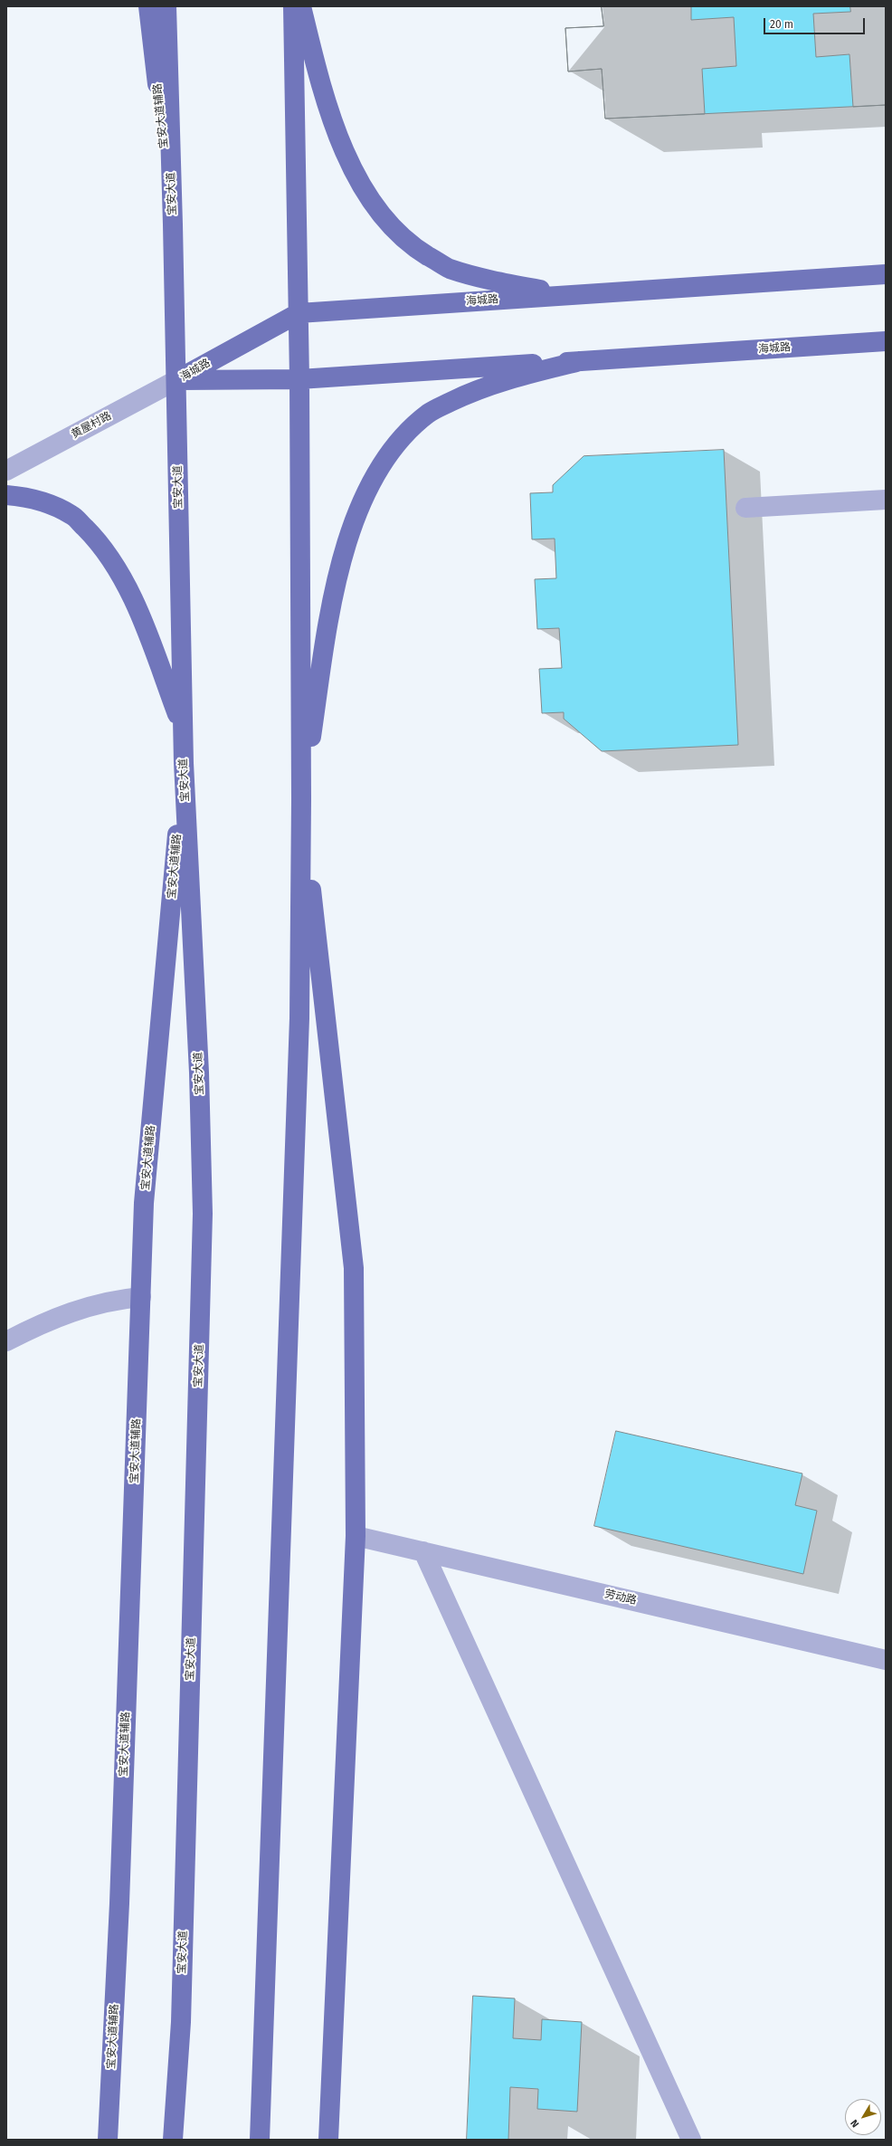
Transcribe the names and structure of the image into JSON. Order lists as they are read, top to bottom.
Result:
{
  "streets": {
    "main road": ["宝安大道辅路", "宝安大道", "海城路"],
    "street": ["黄屋村路", "劳动路"]
  },
  "crossings": [
    ["宝安大道辅路", "宝安大道"],
    ["宝安大道", "海城路"],
    ["宝安大道", "黄屋村路"],
    ["海城路", "黄屋村路"]
  ],
  "scale_bar": "20 m",
  "north": "bottom left"
}
